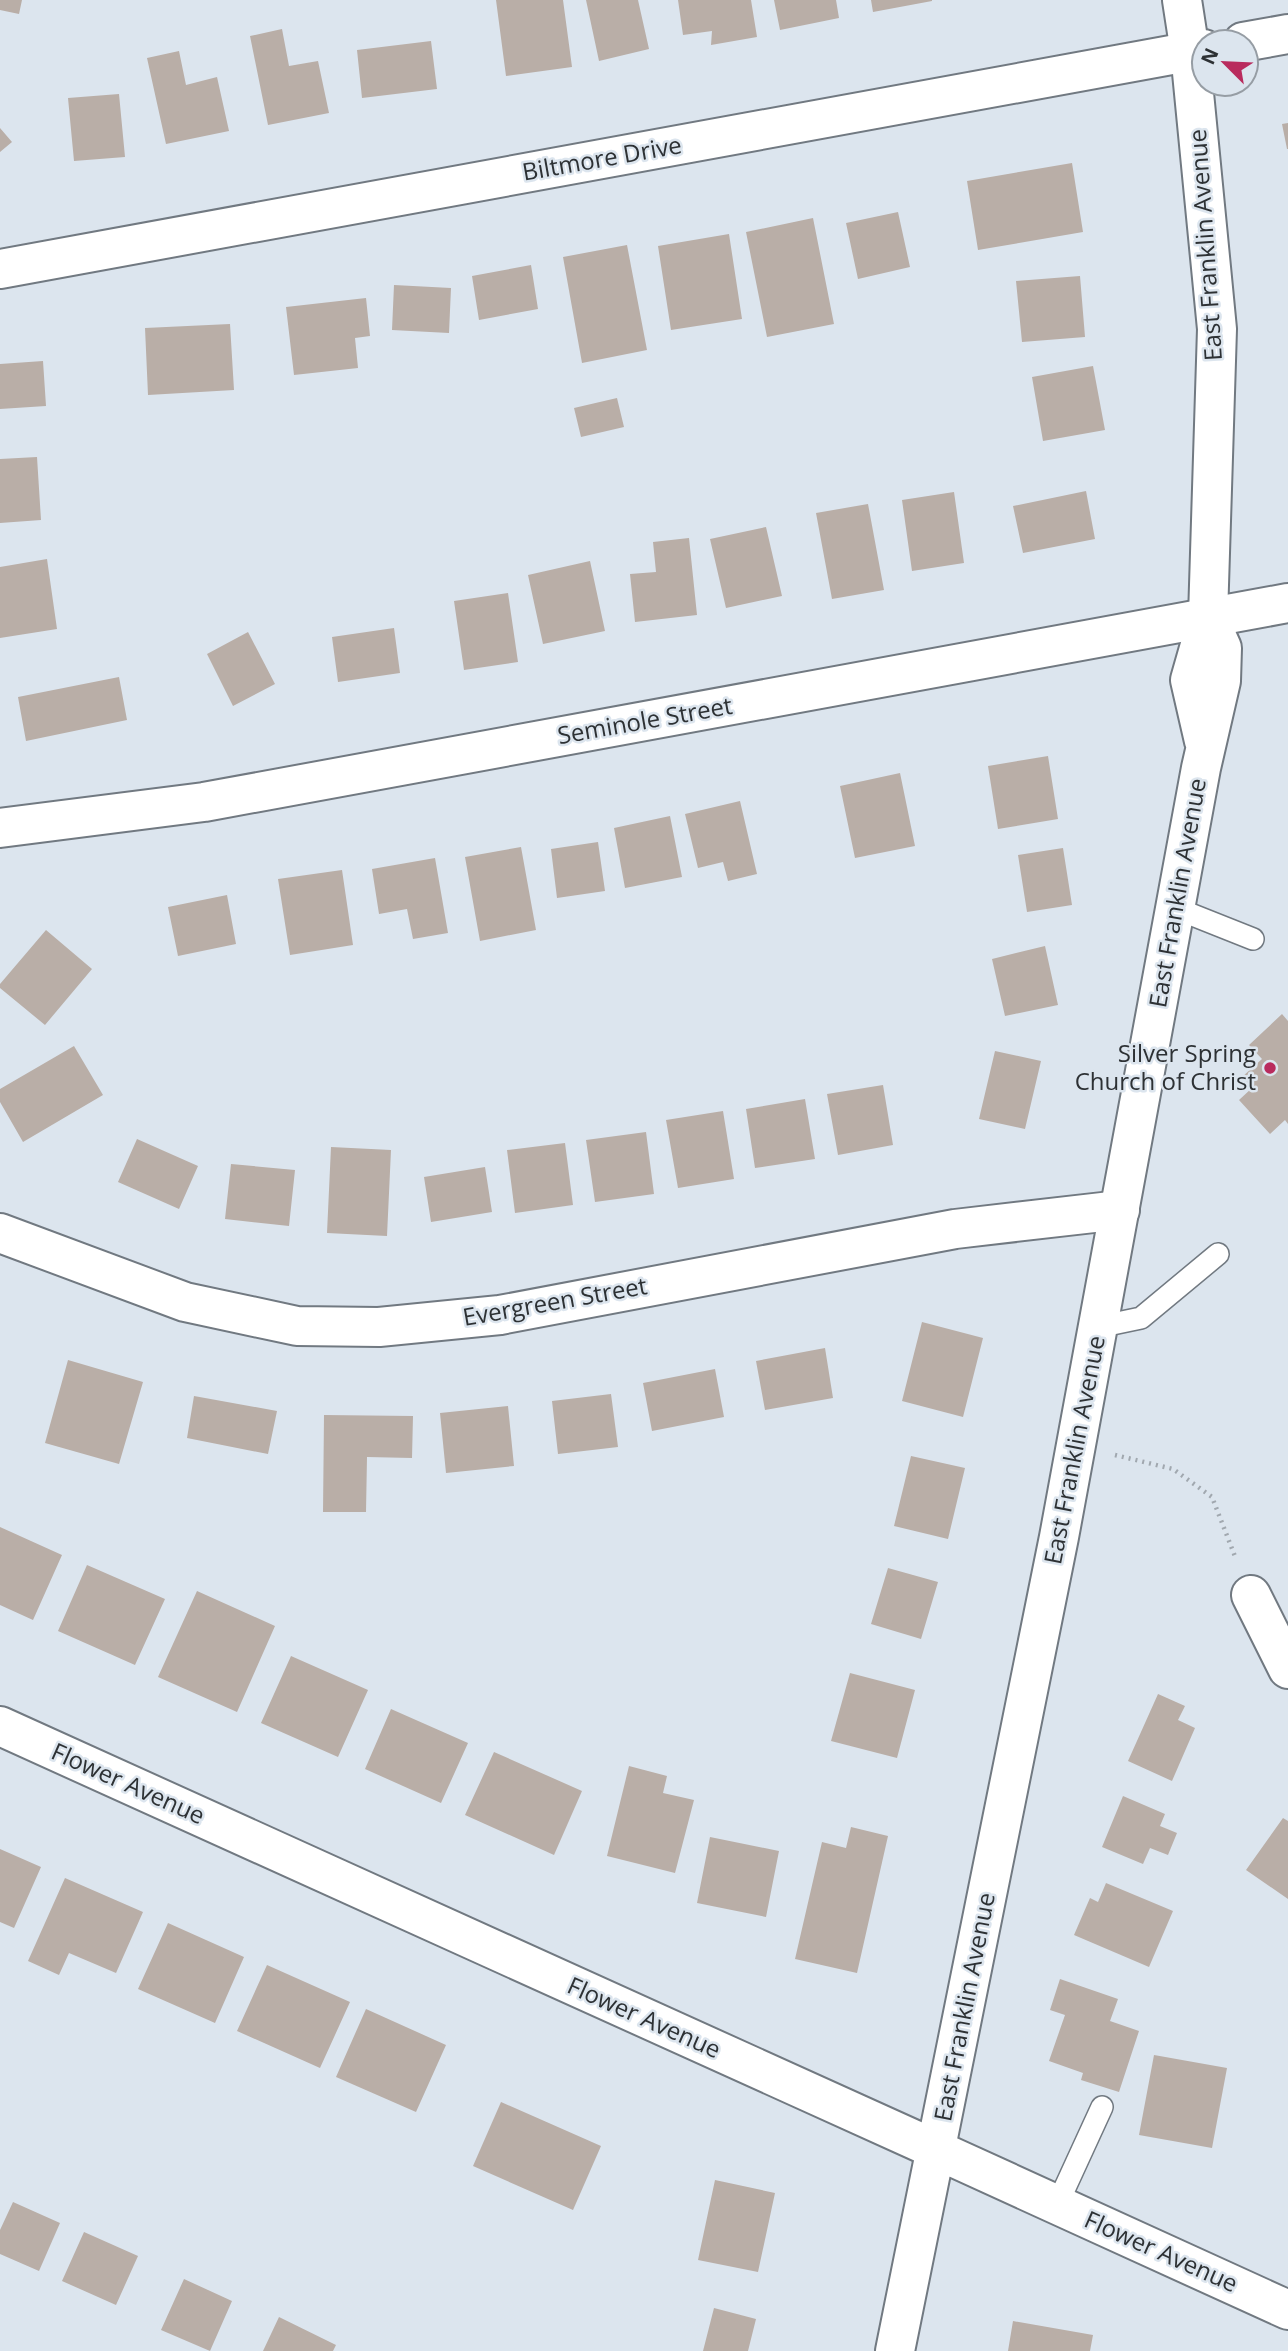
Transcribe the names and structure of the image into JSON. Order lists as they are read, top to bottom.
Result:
{
  "streets": {
    "street": [
      "Biltmore Drive",
      "East Franklin Avenue",
      "Seminole Street",
      "Evergreen Street",
      "Flower Avenue"
    ]
  },
  "crossings": [
    ["East Franklin Avenue", "Seminole Street"],
    ["East Franklin Avenue", "Evergreen Street"],
    ["East Franklin Avenue", "Flower Avenue"]
  ],
  "places": ["Silver Spring Church of Christ"],
  "north": "top left"
}
